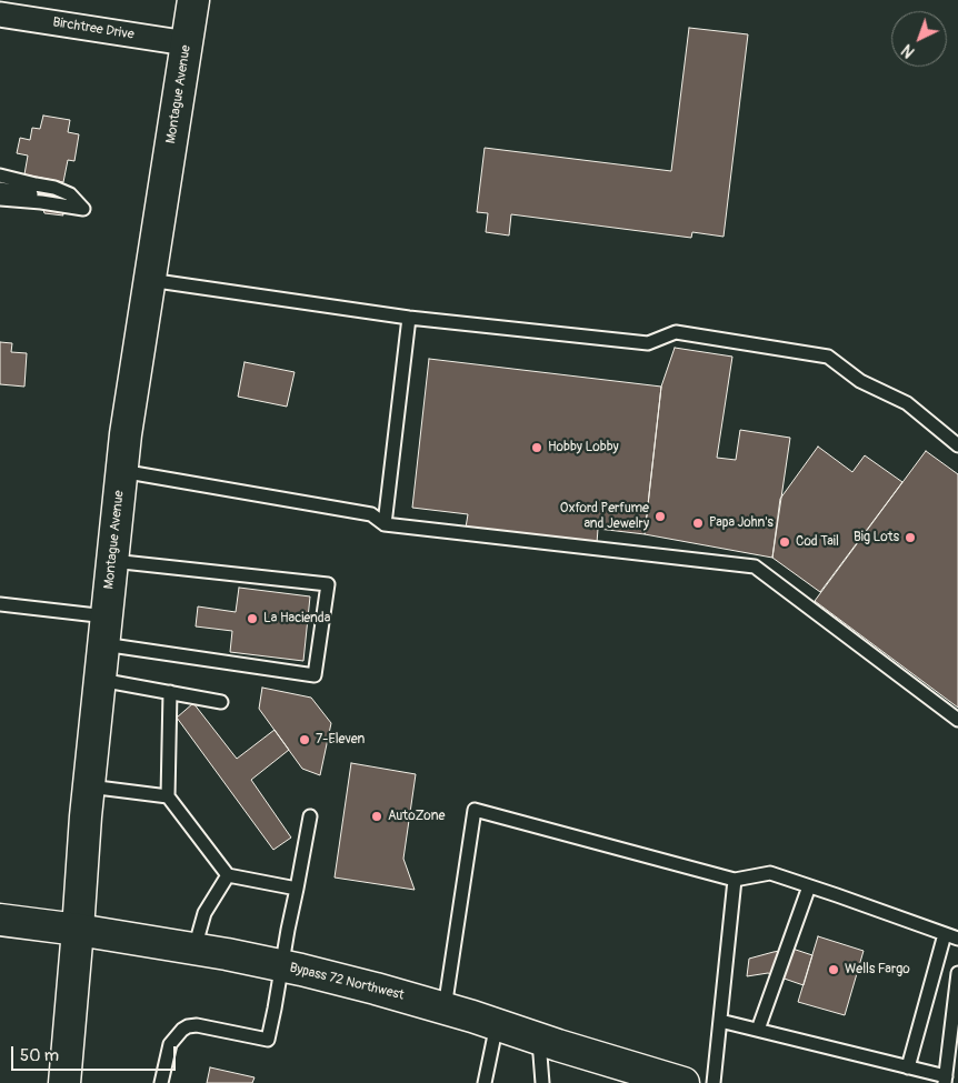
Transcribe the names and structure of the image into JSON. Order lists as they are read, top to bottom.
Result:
{
  "streets": {
    "main road": ["Montague Avenue", "Bypass 72 Northwest"],
    "street": ["Birchtree Drive"]
  },
  "crossings": [
    ["Birchtree Drive", "Montague Avenue"],
    ["Montague Avenue", "Bypass 72 Northwest"]
  ],
  "places": [
    "Hobby Lobby",
    "Oxford Perfume and Jewelry",
    "Papa John's",
    "Big Lots",
    "Cod Tail",
    "La Hacienda",
    "7-Eleven",
    "AutoZone",
    "Wells Fargo"
  ],
  "scale_bar": "50 m",
  "north": "bottom left"
}
